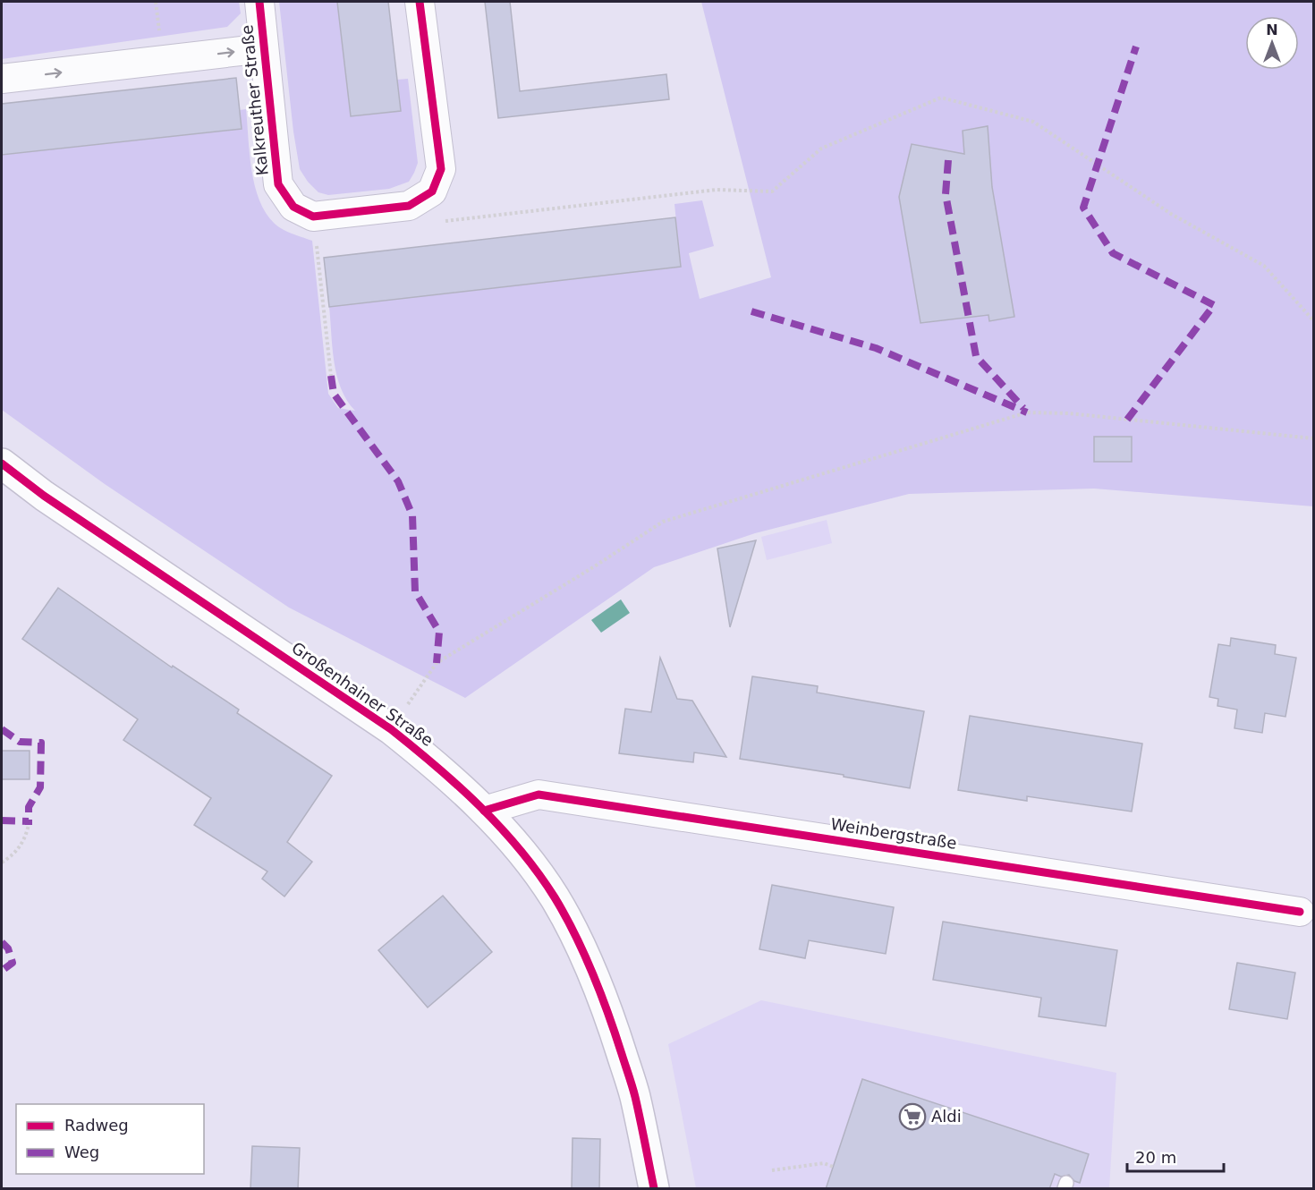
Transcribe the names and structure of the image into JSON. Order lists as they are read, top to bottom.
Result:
{
  "streets": {
    "main road": ["Großenhainer Straße"],
    "street": ["Kalkreuther Straße", "Weinbergstraße"]
  },
  "crossings": [
    ["Großenhainer Straße", "Weinbergstraße"]
  ],
  "one_way": ["Kalkreuther Straße"],
  "places": {
    "supermarket": ["Aldi"]
  },
  "legend": ["Radweg", "Weg"],
  "scale_bar": "20 m",
  "north": "top"
}
